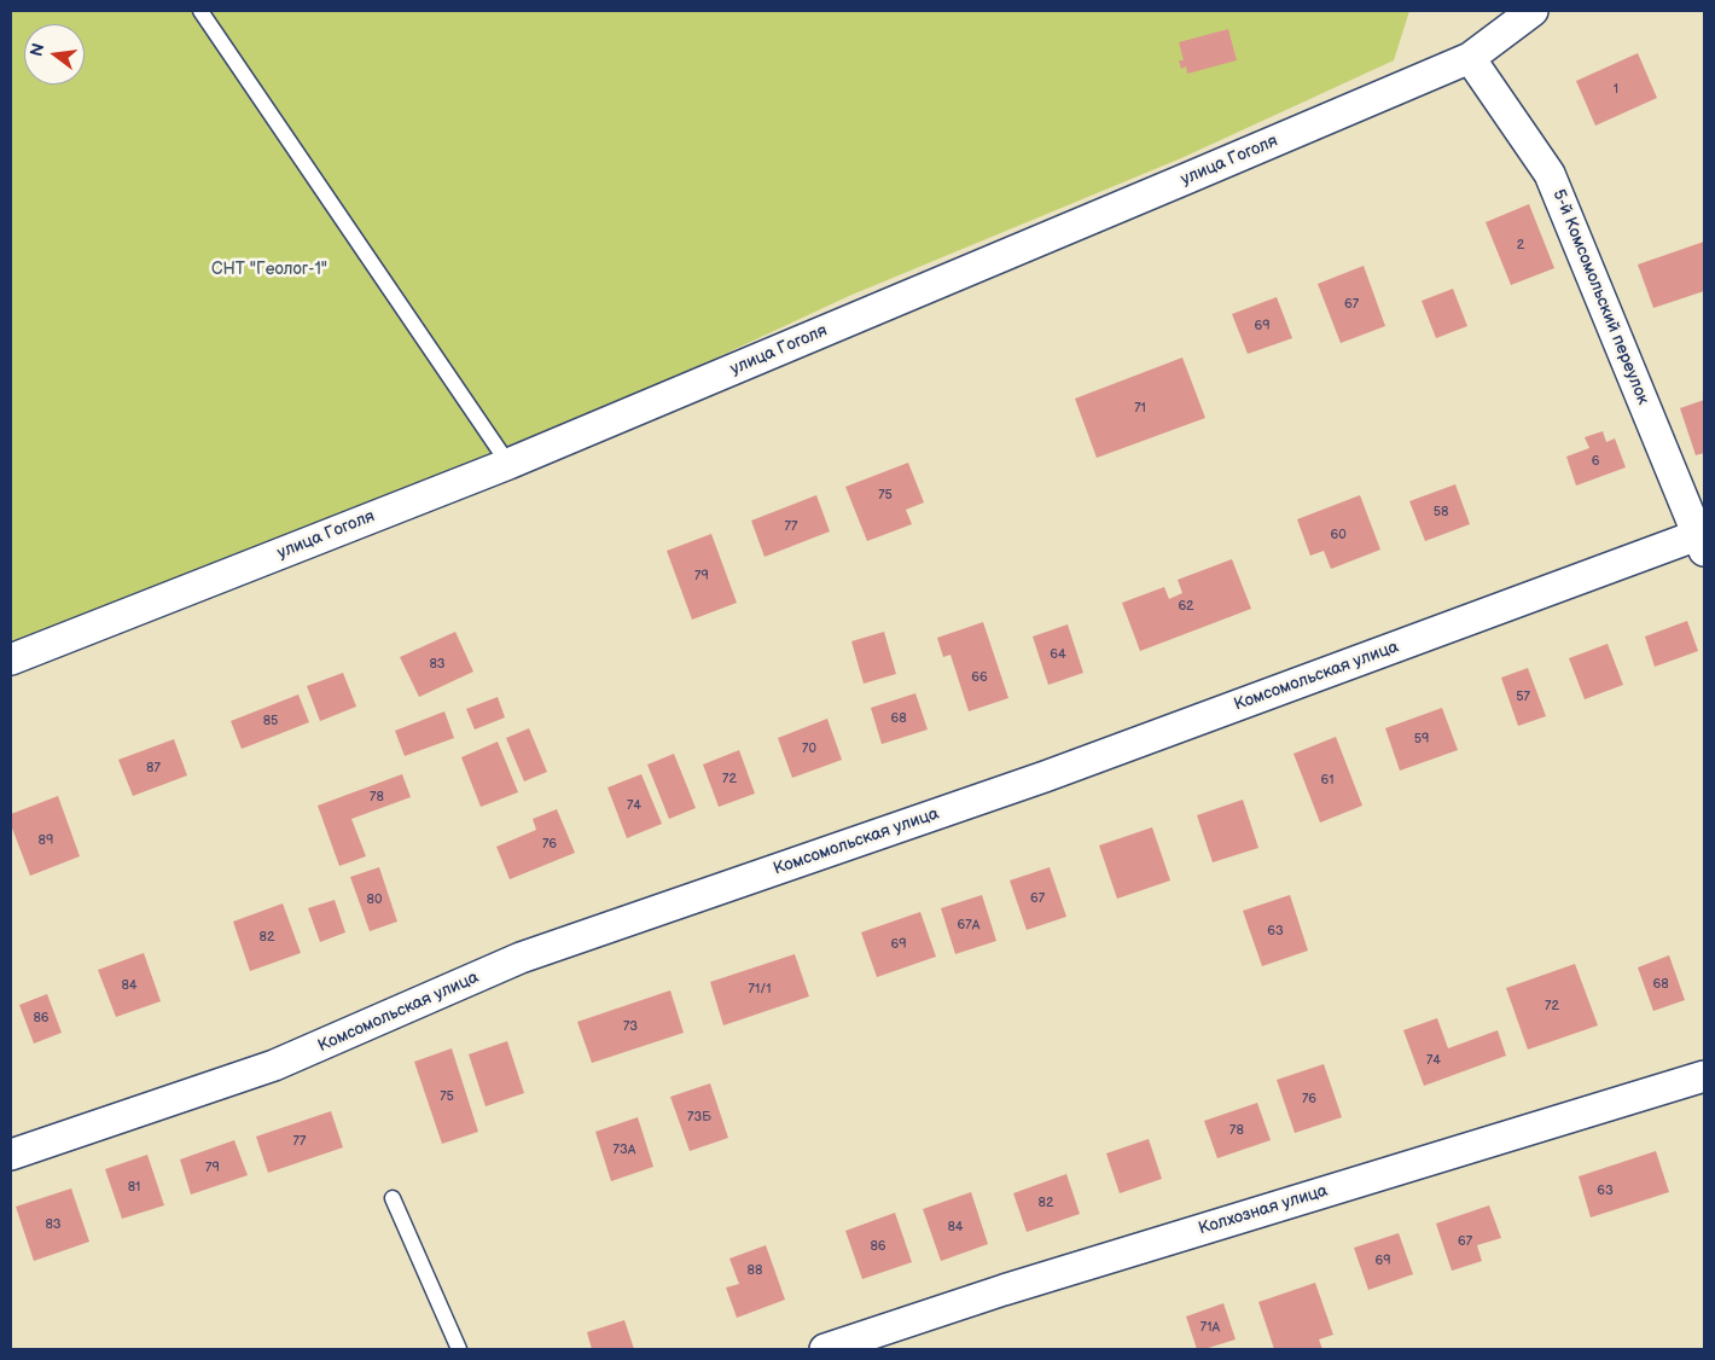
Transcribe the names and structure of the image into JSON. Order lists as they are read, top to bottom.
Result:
{
  "streets": {
    "street": [
      "улица Гоголя",
      "5-й Комсомольский переулок",
      "Комсомольская улица",
      "Колхозная улица"
    ]
  },
  "crossings": [
    ["улица Гоголя", "5-й Комсомольский переулок"],
    ["5-й Комсомольский переулок", "Комсомольская улица"]
  ],
  "parks": ["СНТ \"Геолог-1\""],
  "house_numbers": [
    "1",
    "2",
    "67",
    "69",
    "71",
    "6",
    "75",
    "58",
    "77",
    "60",
    "79",
    "62",
    "64",
    "83",
    "66",
    "57",
    "68",
    "85",
    "59",
    "70",
    "87",
    "72",
    "61",
    "78",
    "74",
    "89",
    "76",
    "67",
    "80",
    "67А",
    "63",
    "82",
    "69",
    "68",
    "84",
    "71/1",
    "72",
    "86",
    "73",
    "74",
    "75",
    "76",
    "73Б",
    "78",
    "77",
    "73А",
    "79",
    "81",
    "63",
    "82",
    "83",
    "84",
    "67",
    "86",
    "69",
    "88",
    "71А"
  ],
  "north": "left"
}
